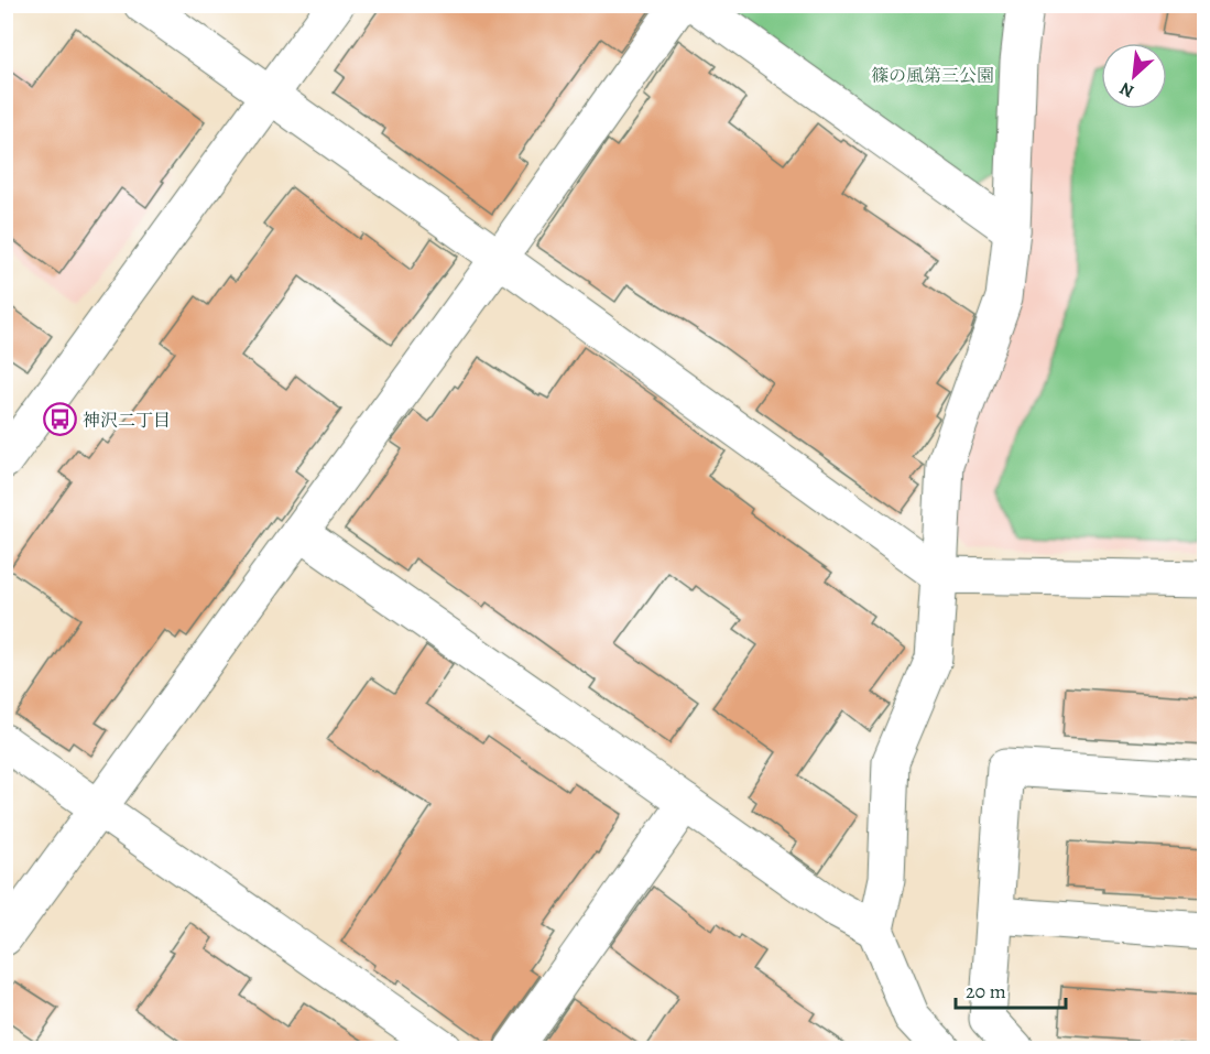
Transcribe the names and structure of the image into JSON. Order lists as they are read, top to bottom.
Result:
{
  "parks": ["篠の風第三公園"],
  "places": {
    "bus stop": ["神沢二丁目"]
  },
  "scale_bar": "20 m",
  "north": "bottom left"
}
